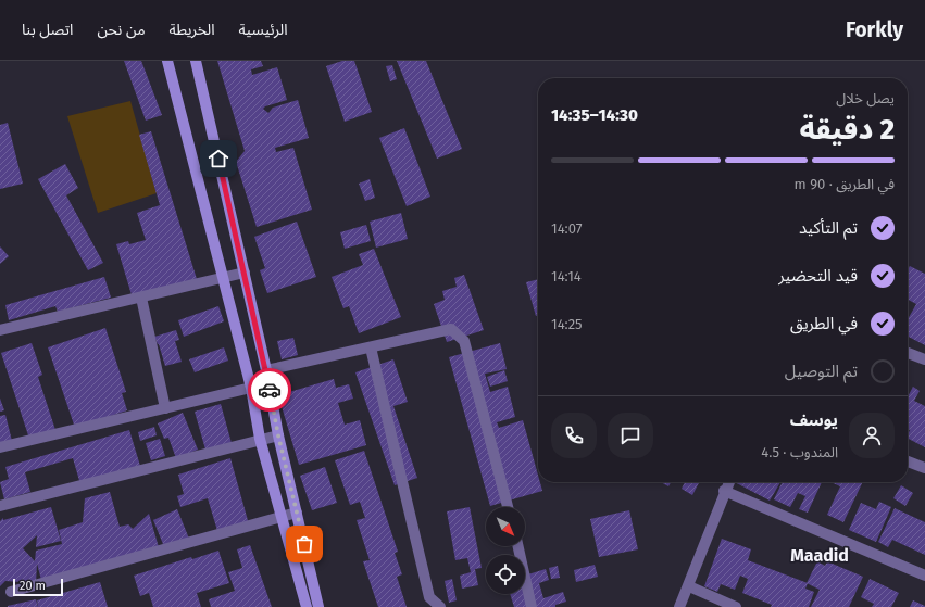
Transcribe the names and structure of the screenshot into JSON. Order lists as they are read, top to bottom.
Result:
{
  "districts": ["Maadid"],
  "scale_bar": "20 m",
  "north": "bottom right",
  "page": {
    "header": "Forkly",
    "nav": [
      "الرئيسية",
      "الخريطة",
      "من نحن",
      "اتصل بنا"
    ],
    "heading": ["2 دقيقة", "يصل خلال", "14:30–14:35"],
    "panel": ["يوسف", "المندوب · 4.5"],
    "bar": "في الطريق · 90 m",
    "list": [
      ["تم التأكيد", "14:07"],
      ["قيد التحضير", "14:14"],
      ["في الطريق", "14:25"],
      "تم التوصيل"
    ],
    "scale": "20 m"
  }
}
